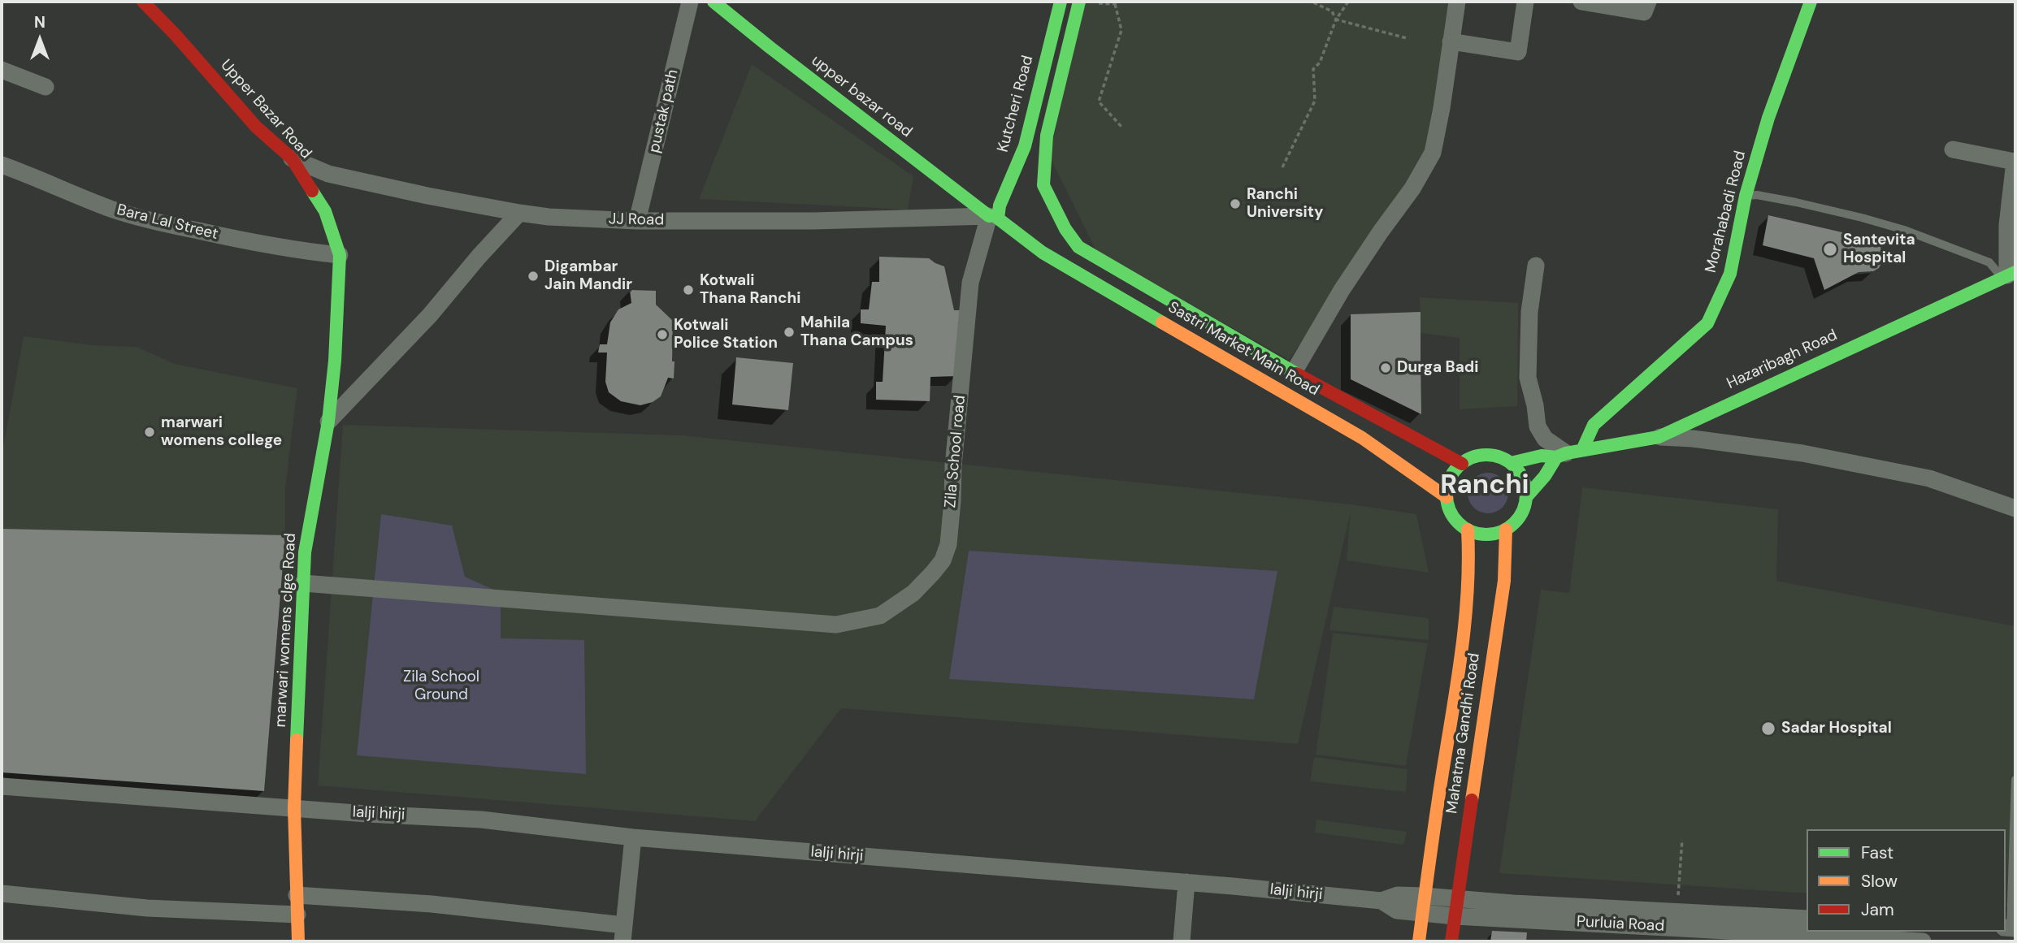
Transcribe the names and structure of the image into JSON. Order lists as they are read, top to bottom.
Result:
{
  "streets": {
    "main road": [
      "upper bazar road",
      "Kutcheri Road",
      "Upper Bazar Road",
      "Morahabadi Road",
      "Sastri Market Main Road",
      "Hazaribagh Road",
      "marwari womens clge Road",
      "Mahatma Gandhi Road"
    ],
    "street": [
      "pustak path",
      "JJ Road",
      "Bara Lal Street",
      "Zila School road",
      "lalji hirji",
      "Purluia Road"
    ]
  },
  "crossings": [
    ["upper bazar road", "Kutcheri Road"],
    ["upper bazar road", "JJ Road"],
    ["upper bazar road", "Sastri Market Main Road"],
    ["upper bazar road", "Zila School road"],
    ["Kutcheri Road", "JJ Road"],
    ["Kutcheri Road", "Sastri Market Main Road"],
    ["Kutcheri Road", "Zila School road"],
    ["Upper Bazar Road", "JJ Road"],
    ["Upper Bazar Road", "Bara Lal Street"],
    ["Upper Bazar Road", "marwari womens clge Road"],
    ["pustak path", "JJ Road"],
    ["Morahabadi Road", "Hazaribagh Road"],
    ["JJ Road", "Sastri Market Main Road"],
    ["JJ Road", "Zila School road"],
    ["Bara Lal Street", "marwari womens clge Road"],
    ["Sastri Market Main Road", "Hazaribagh Road"],
    ["Sastri Market Main Road", "Zila School road"],
    ["Sastri Market Main Road", "Mahatma Gandhi Road"],
    ["Hazaribagh Road", "Mahatma Gandhi Road"],
    ["Zila School road", "marwari womens clge Road"],
    ["marwari womens clge Road", "lalji hirji"],
    ["Mahatma Gandhi Road", "lalji hirji"],
    ["Mahatma Gandhi Road", "Purluia Road"],
    ["lalji hirji", "Purluia Road"]
  ],
  "districts": ["Ranchi"],
  "parks": ["Zila School Ground"],
  "places": [
    "Ranchi University",
    "Santevita Hospital",
    "Digambar Jain Mandir",
    "Kotwali Thana Ranchi",
    "Mahila Thana Campus",
    "Kotwali Police Station",
    "Durga Badi",
    "marwari womens college",
    "Sadar Hospital"
  ],
  "legend": ["Fast", "Slow", "Jam"],
  "north": "top"
}
